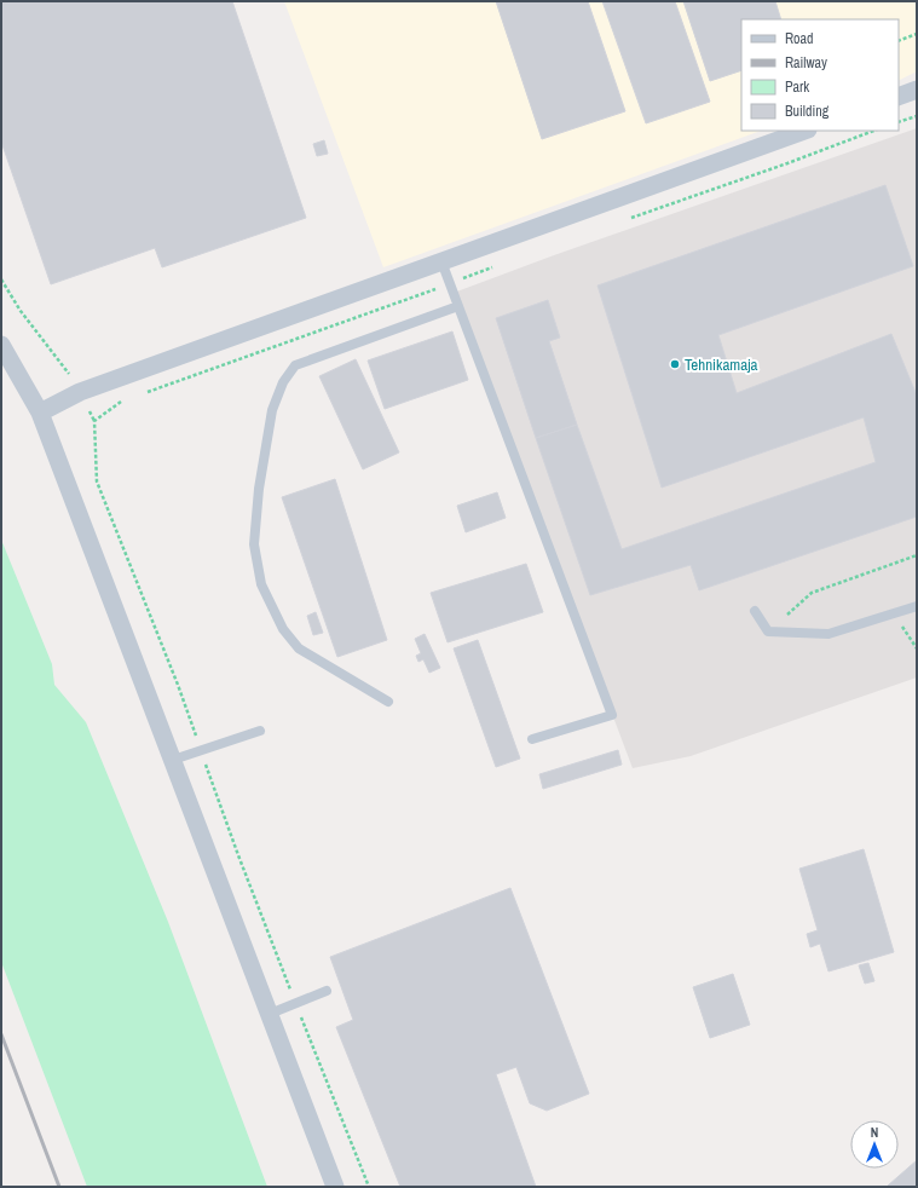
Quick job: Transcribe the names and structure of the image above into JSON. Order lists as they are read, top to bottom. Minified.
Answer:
{"places":["Tehnikamaja"],"legend":["Road","Railway","Park","Building"],"north":"top"}
